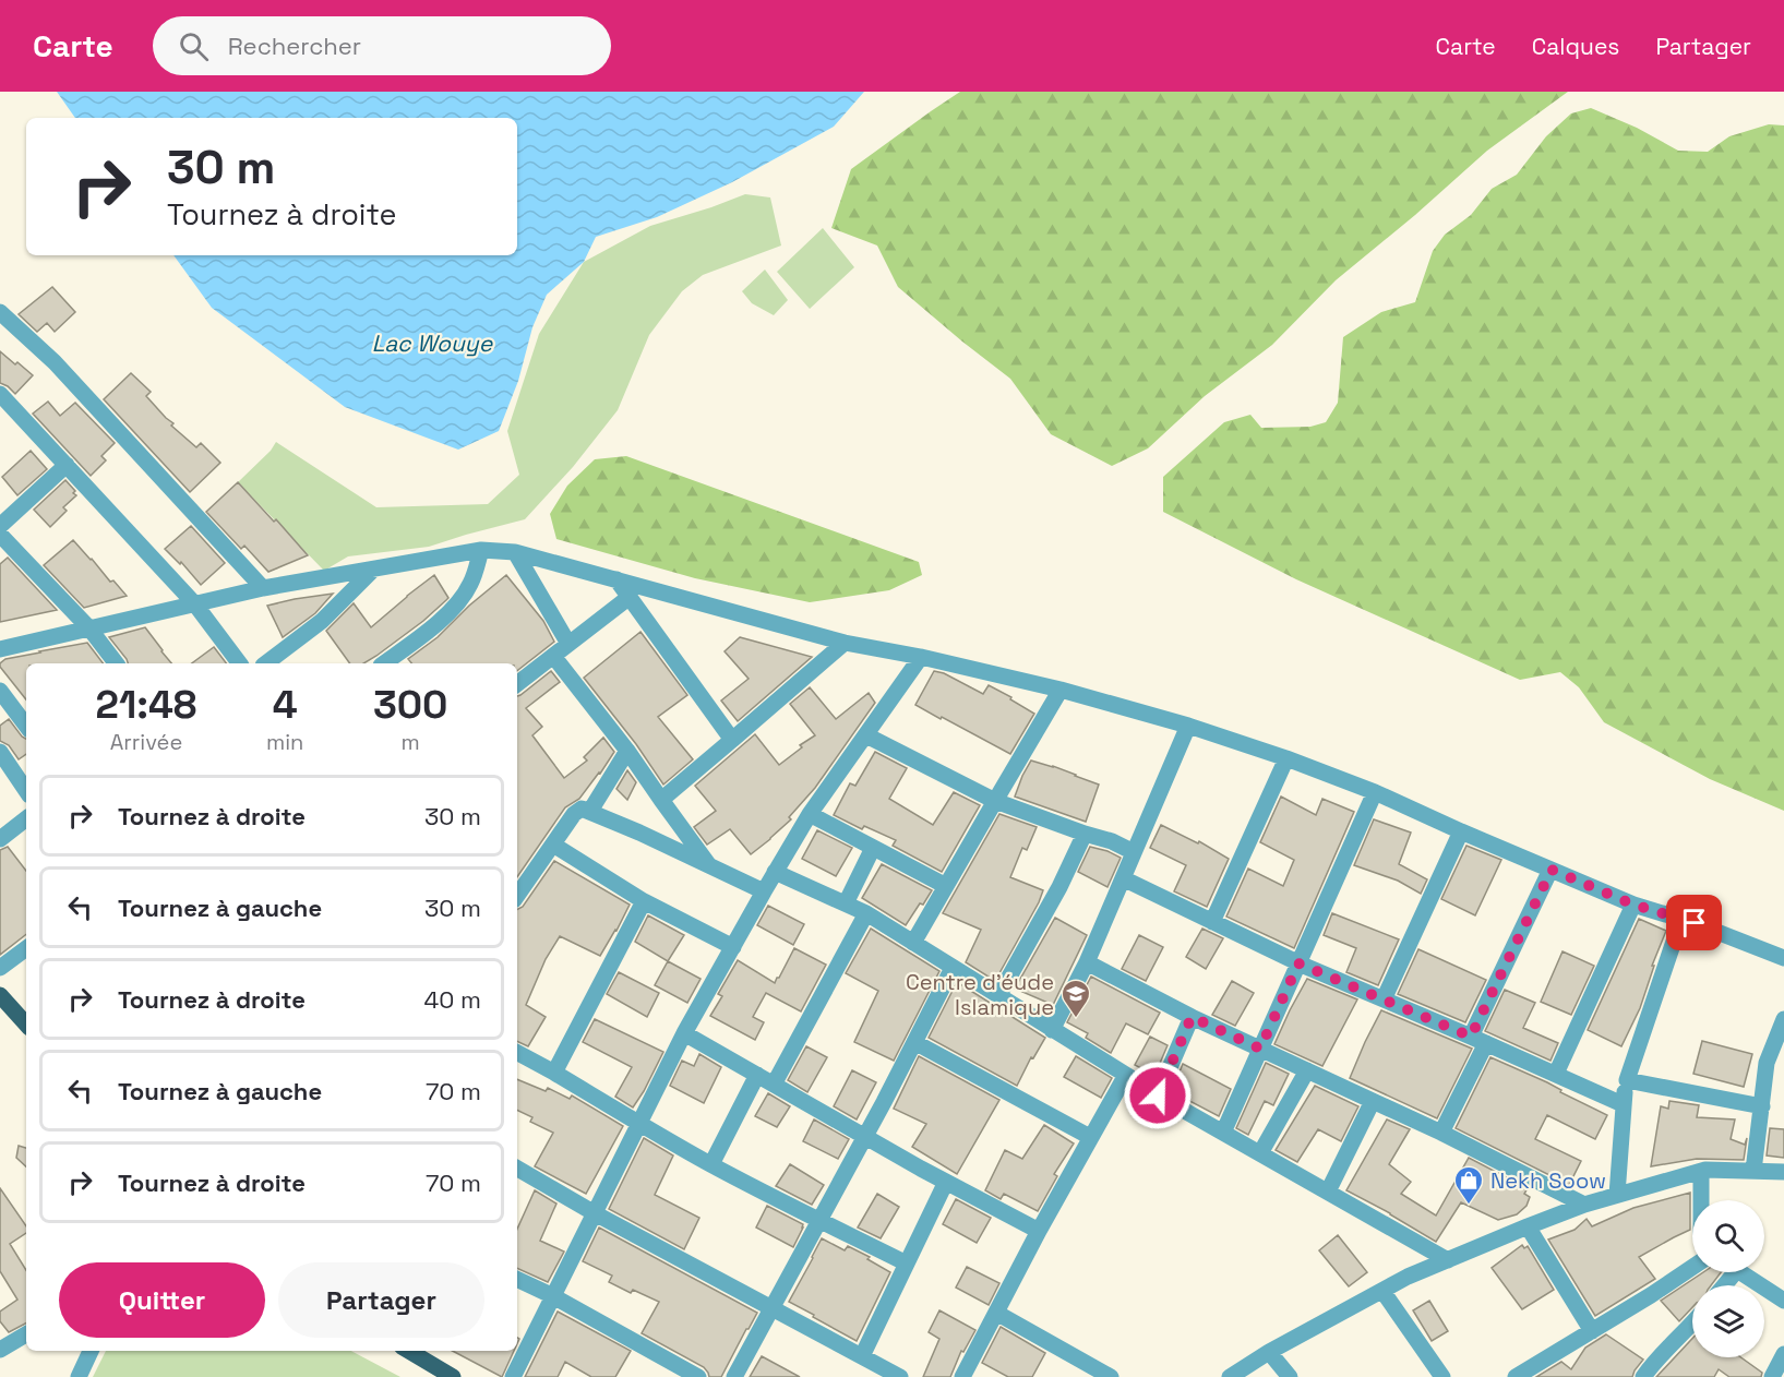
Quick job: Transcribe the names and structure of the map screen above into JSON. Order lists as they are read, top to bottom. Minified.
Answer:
{"water":["Lac Wouye"],"places":{"school or university":["Centre d'éude Islamique"],"shop":["Nekh Soow"]},"page":{"header":"Carte","search":"Rechercher","nav":["Carte","Calques","Partager"],"turn":["30 m","Tournez à droite"],"eta":["21:48","Arrivée","4","min","300","m"],"list":[{"name":"Tournez à droite","value":"30 m"},{"name":"Tournez à gauche","value":"30 m"},{"name":"Tournez à droite","value":"40 m"},{"name":"Tournez à gauche","value":"70 m"},{"name":"Tournez à droite","value":"70 m"}],"buttons":["Quitter","Partager"]}}
